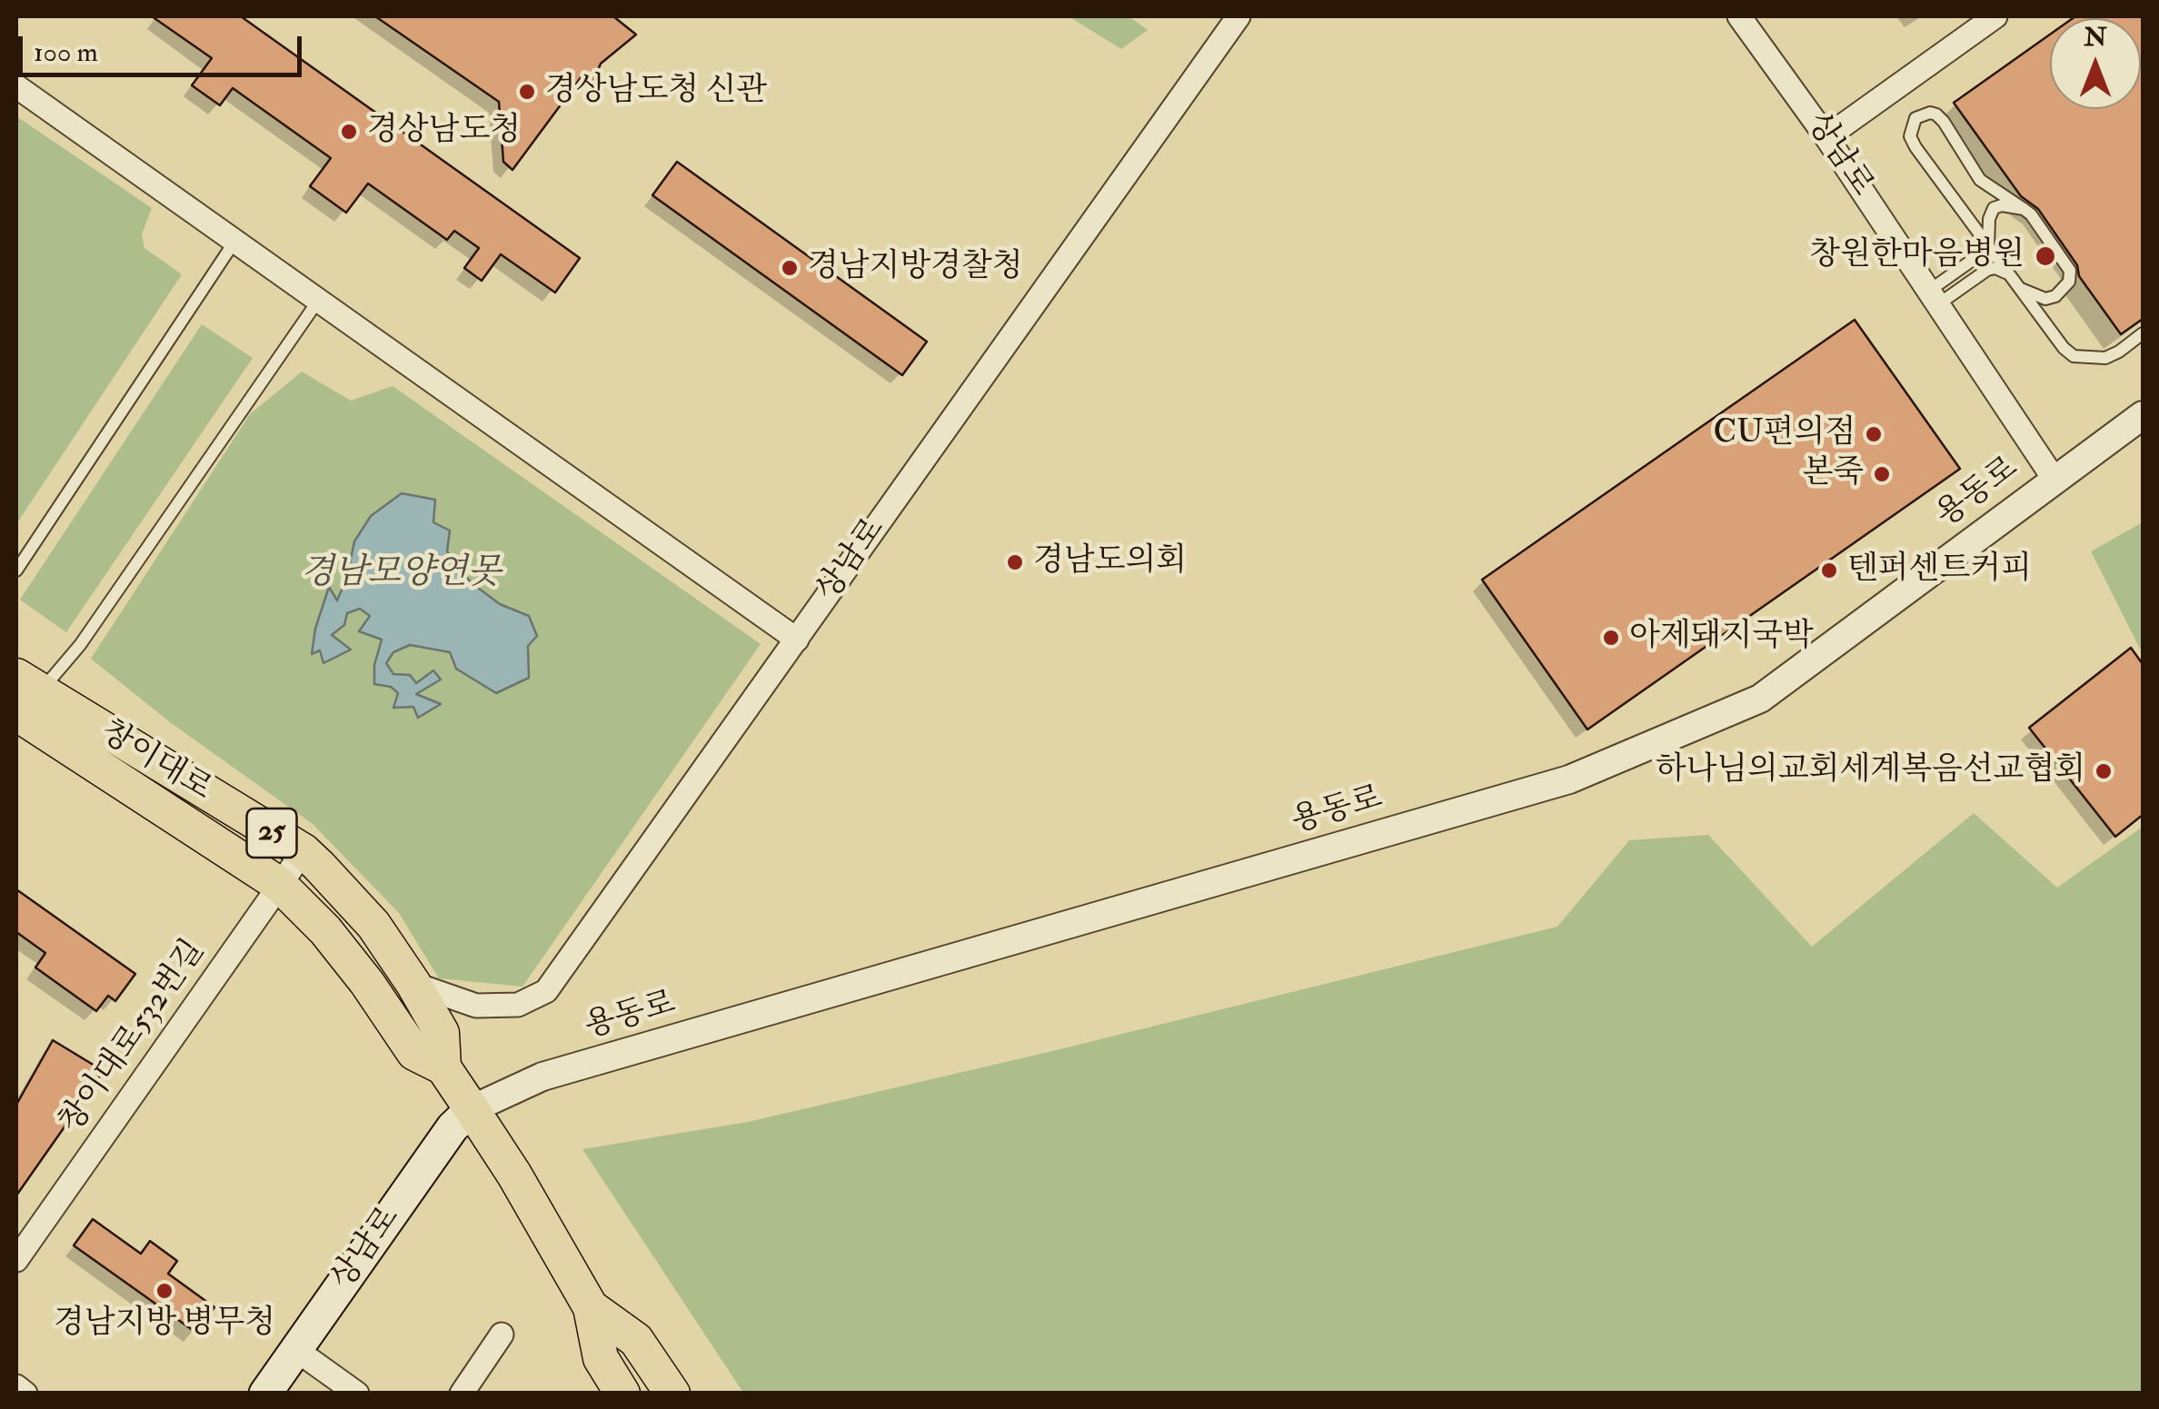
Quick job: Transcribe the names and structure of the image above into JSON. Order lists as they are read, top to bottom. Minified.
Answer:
{"streets":{"main road":["상남로","창이대로","25"],"street":["용동로","창이대로532번길"]},"crossings":[["상남로","용동로"],["상남로","창이대로"],["용동로","창이대로"],["창이대로","창이대로532번길"]],"water":["경남모양연못"],"places":["경상남도청 신관","경상남도청","창원한마음병원","경남지방경찰청","CU편의점","본죽","경남도의회","텐퍼센트커피","아제돼지국박","하나님의교회세계복음선교협회","경남지방 병무청"],"scale_bar":"100 m","north":"top"}
